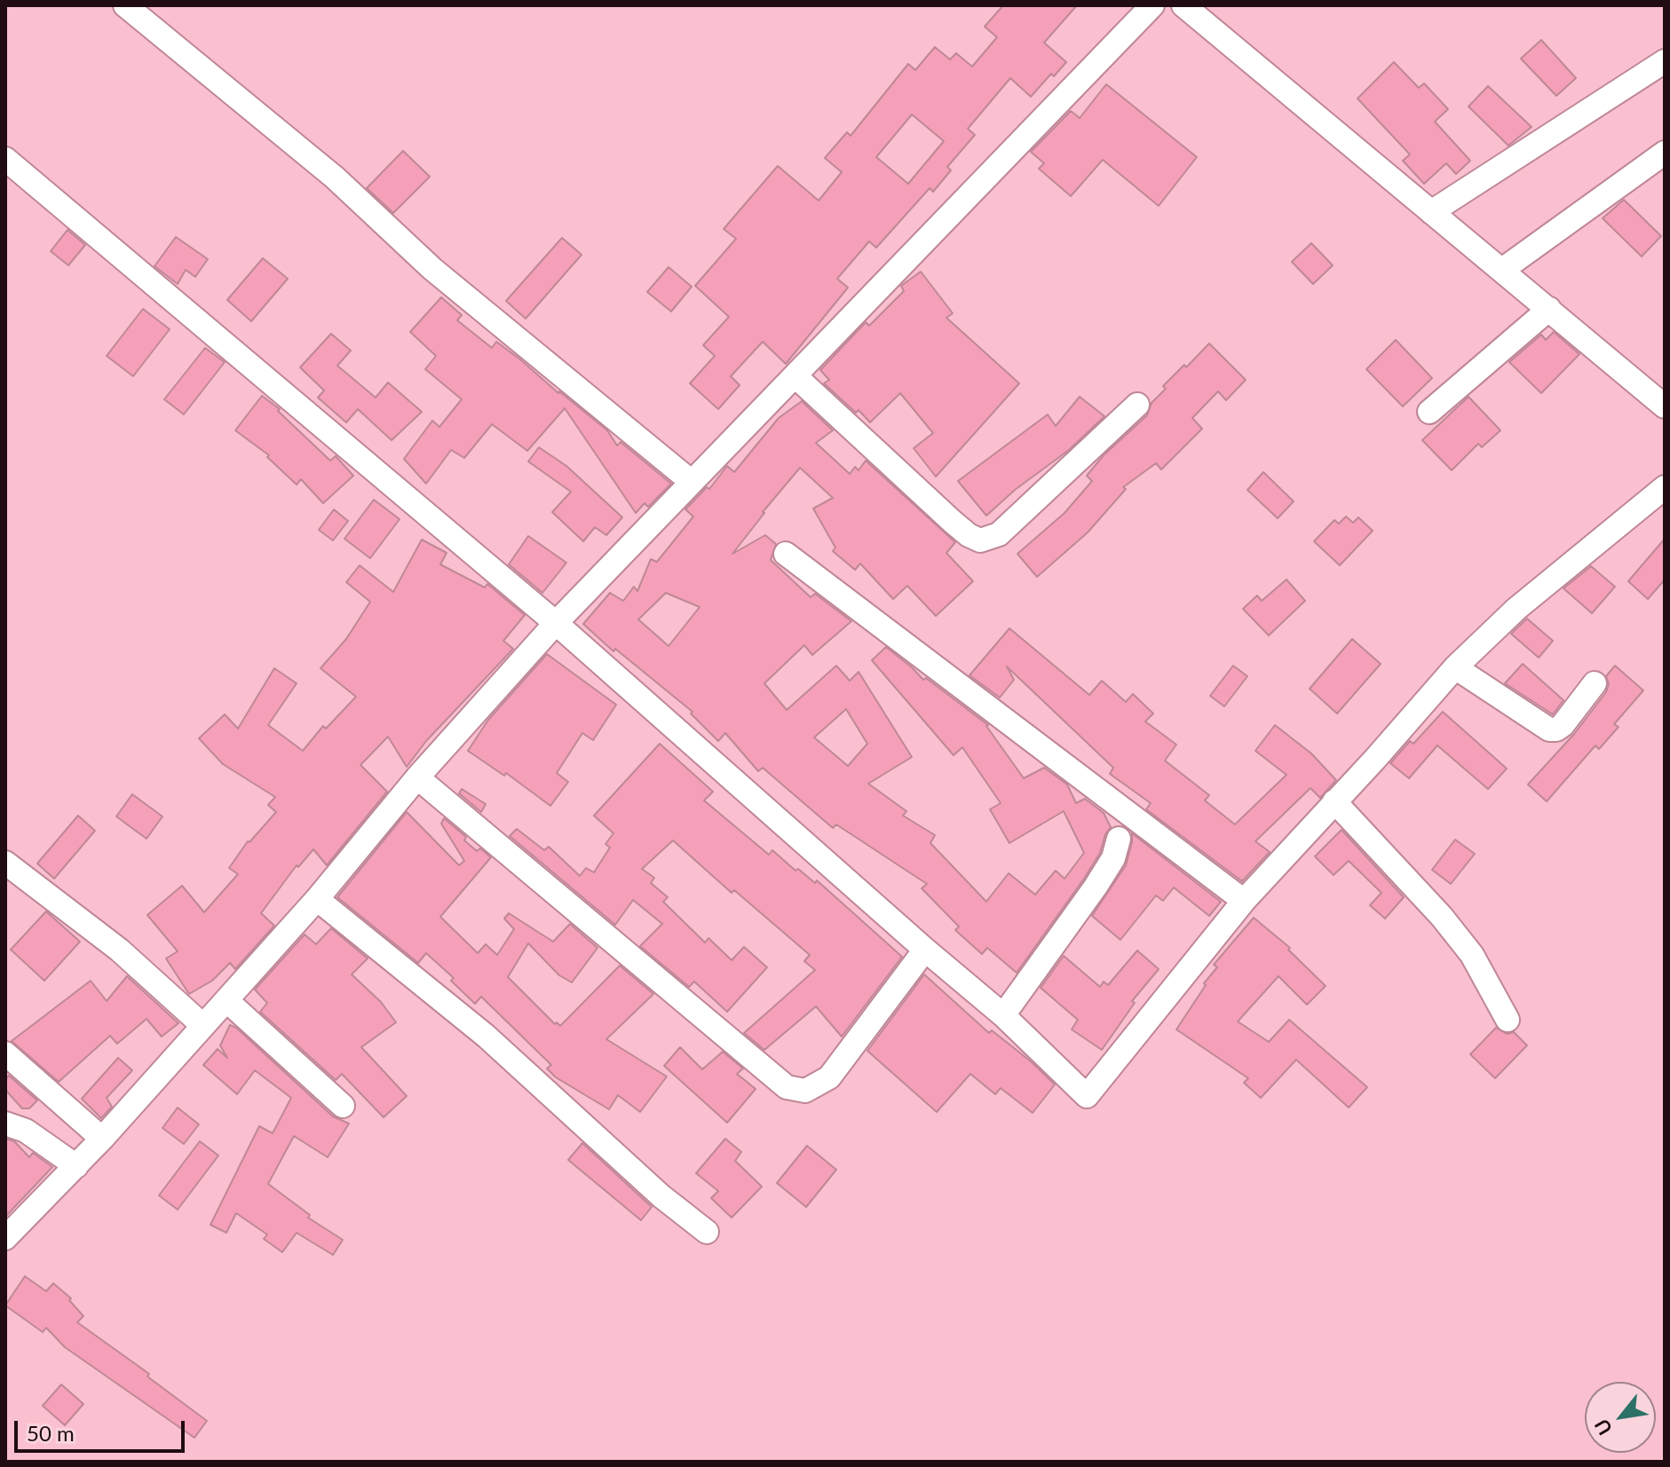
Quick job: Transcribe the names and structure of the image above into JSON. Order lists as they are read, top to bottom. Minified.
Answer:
{"scale_bar":"50 m","north":"bottom left"}
